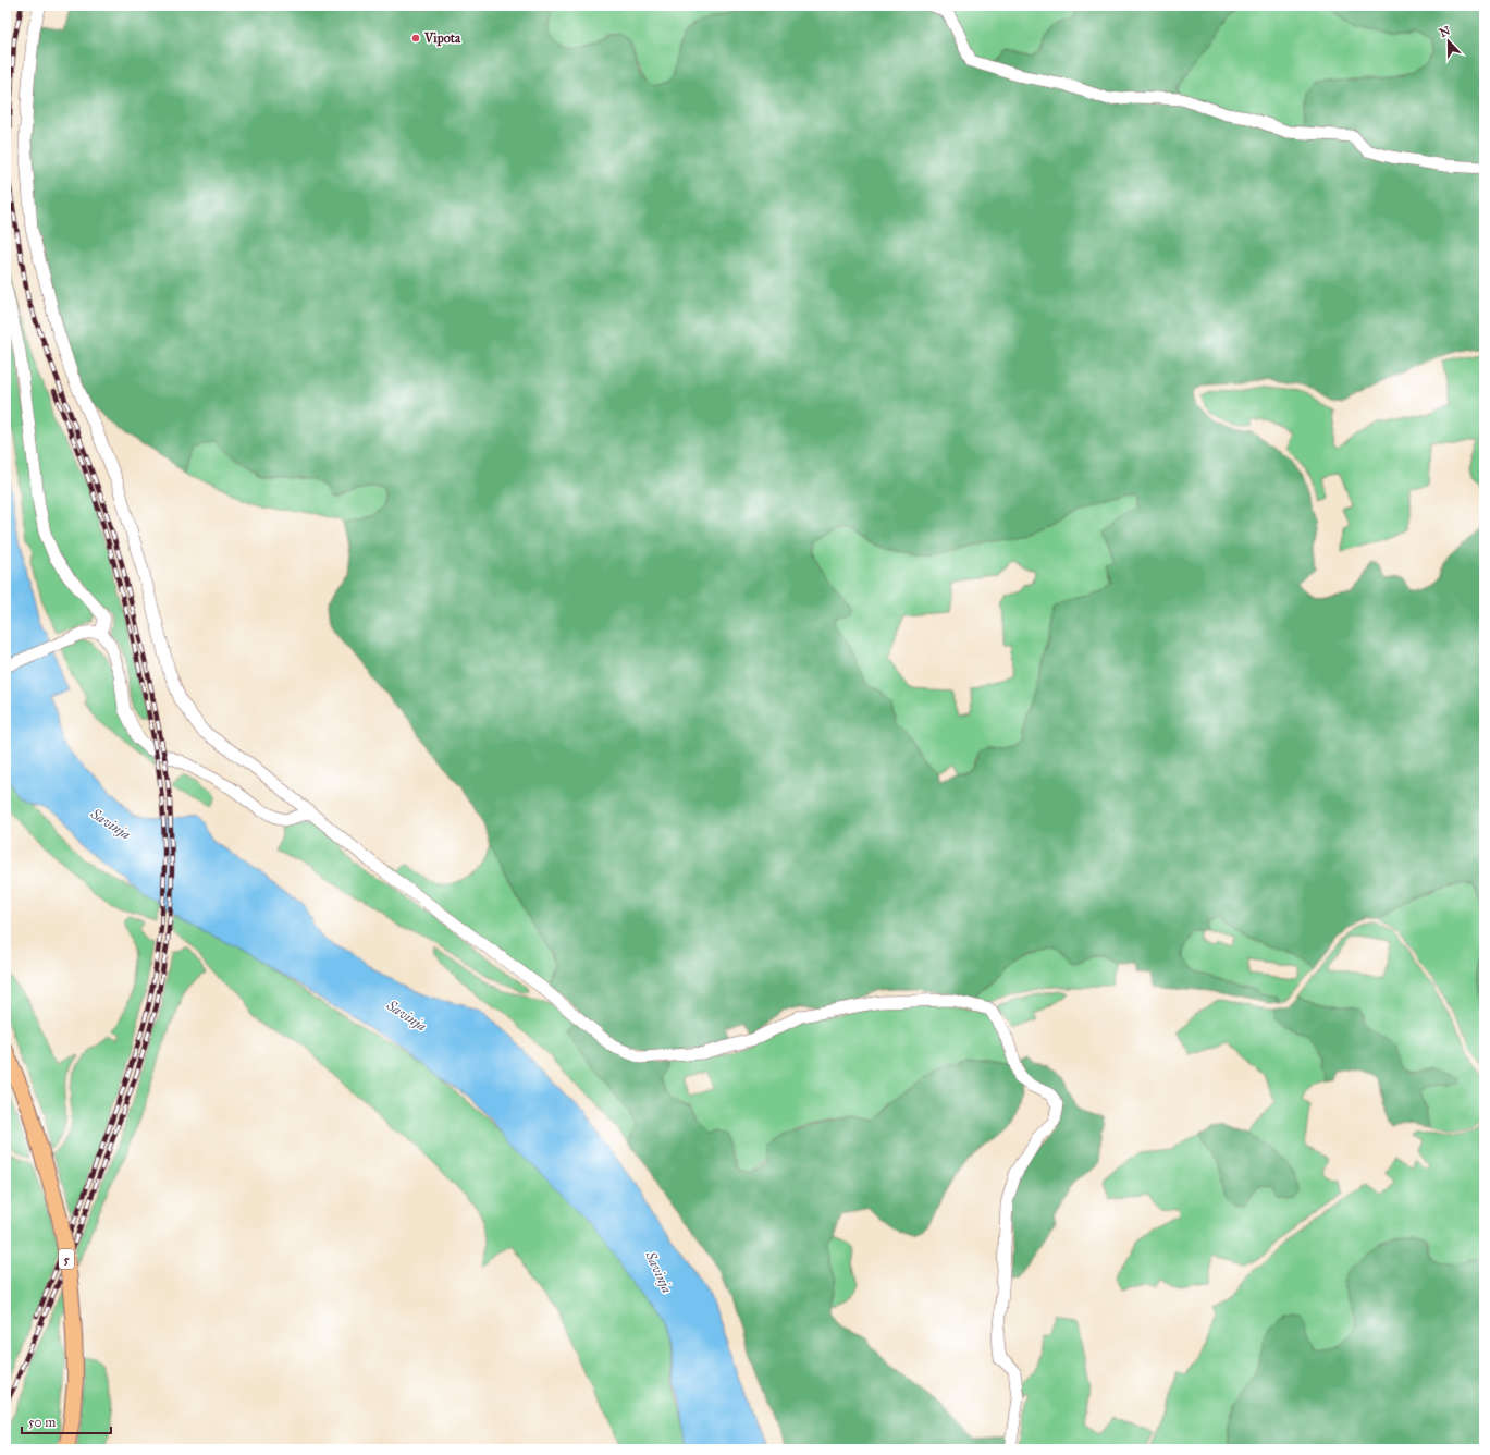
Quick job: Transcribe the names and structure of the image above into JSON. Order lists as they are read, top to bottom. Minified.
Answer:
{"streets":{"main road":["5"]},"water":["Savinja"],"places":["Vipota"],"scale_bar":"50 m","north":"top"}
